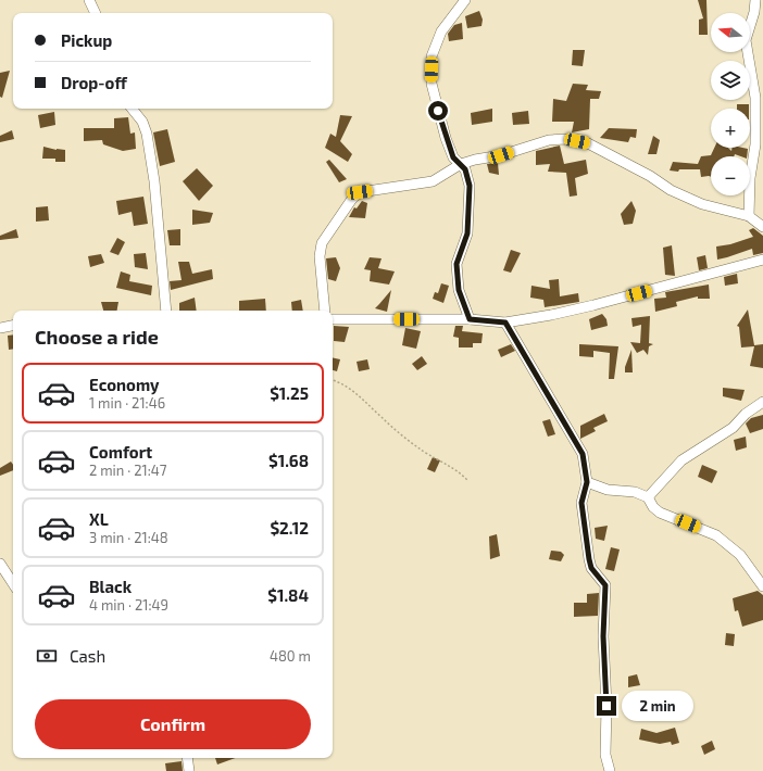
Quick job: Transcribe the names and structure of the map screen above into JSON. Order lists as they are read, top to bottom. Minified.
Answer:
{"north":"left","page":{"map_buttons":["+","−"],"banner":["Pickup","Drop-off"],"heading":"Choose a ride","list":[{"name":"Economy","note":"1 min · 21:46","value":"$1.25"},{"name":"Comfort","note":"2 min · 21:47","value":"$1.68"},{"name":"XL","note":"3 min · 21:48","value":"$2.12"},{"name":"Black","note":"4 min · 21:49","value":"$1.84"}],"pay":["Cash","480 m"],"bubble":"2 min","buttons":"Confirm"}}
